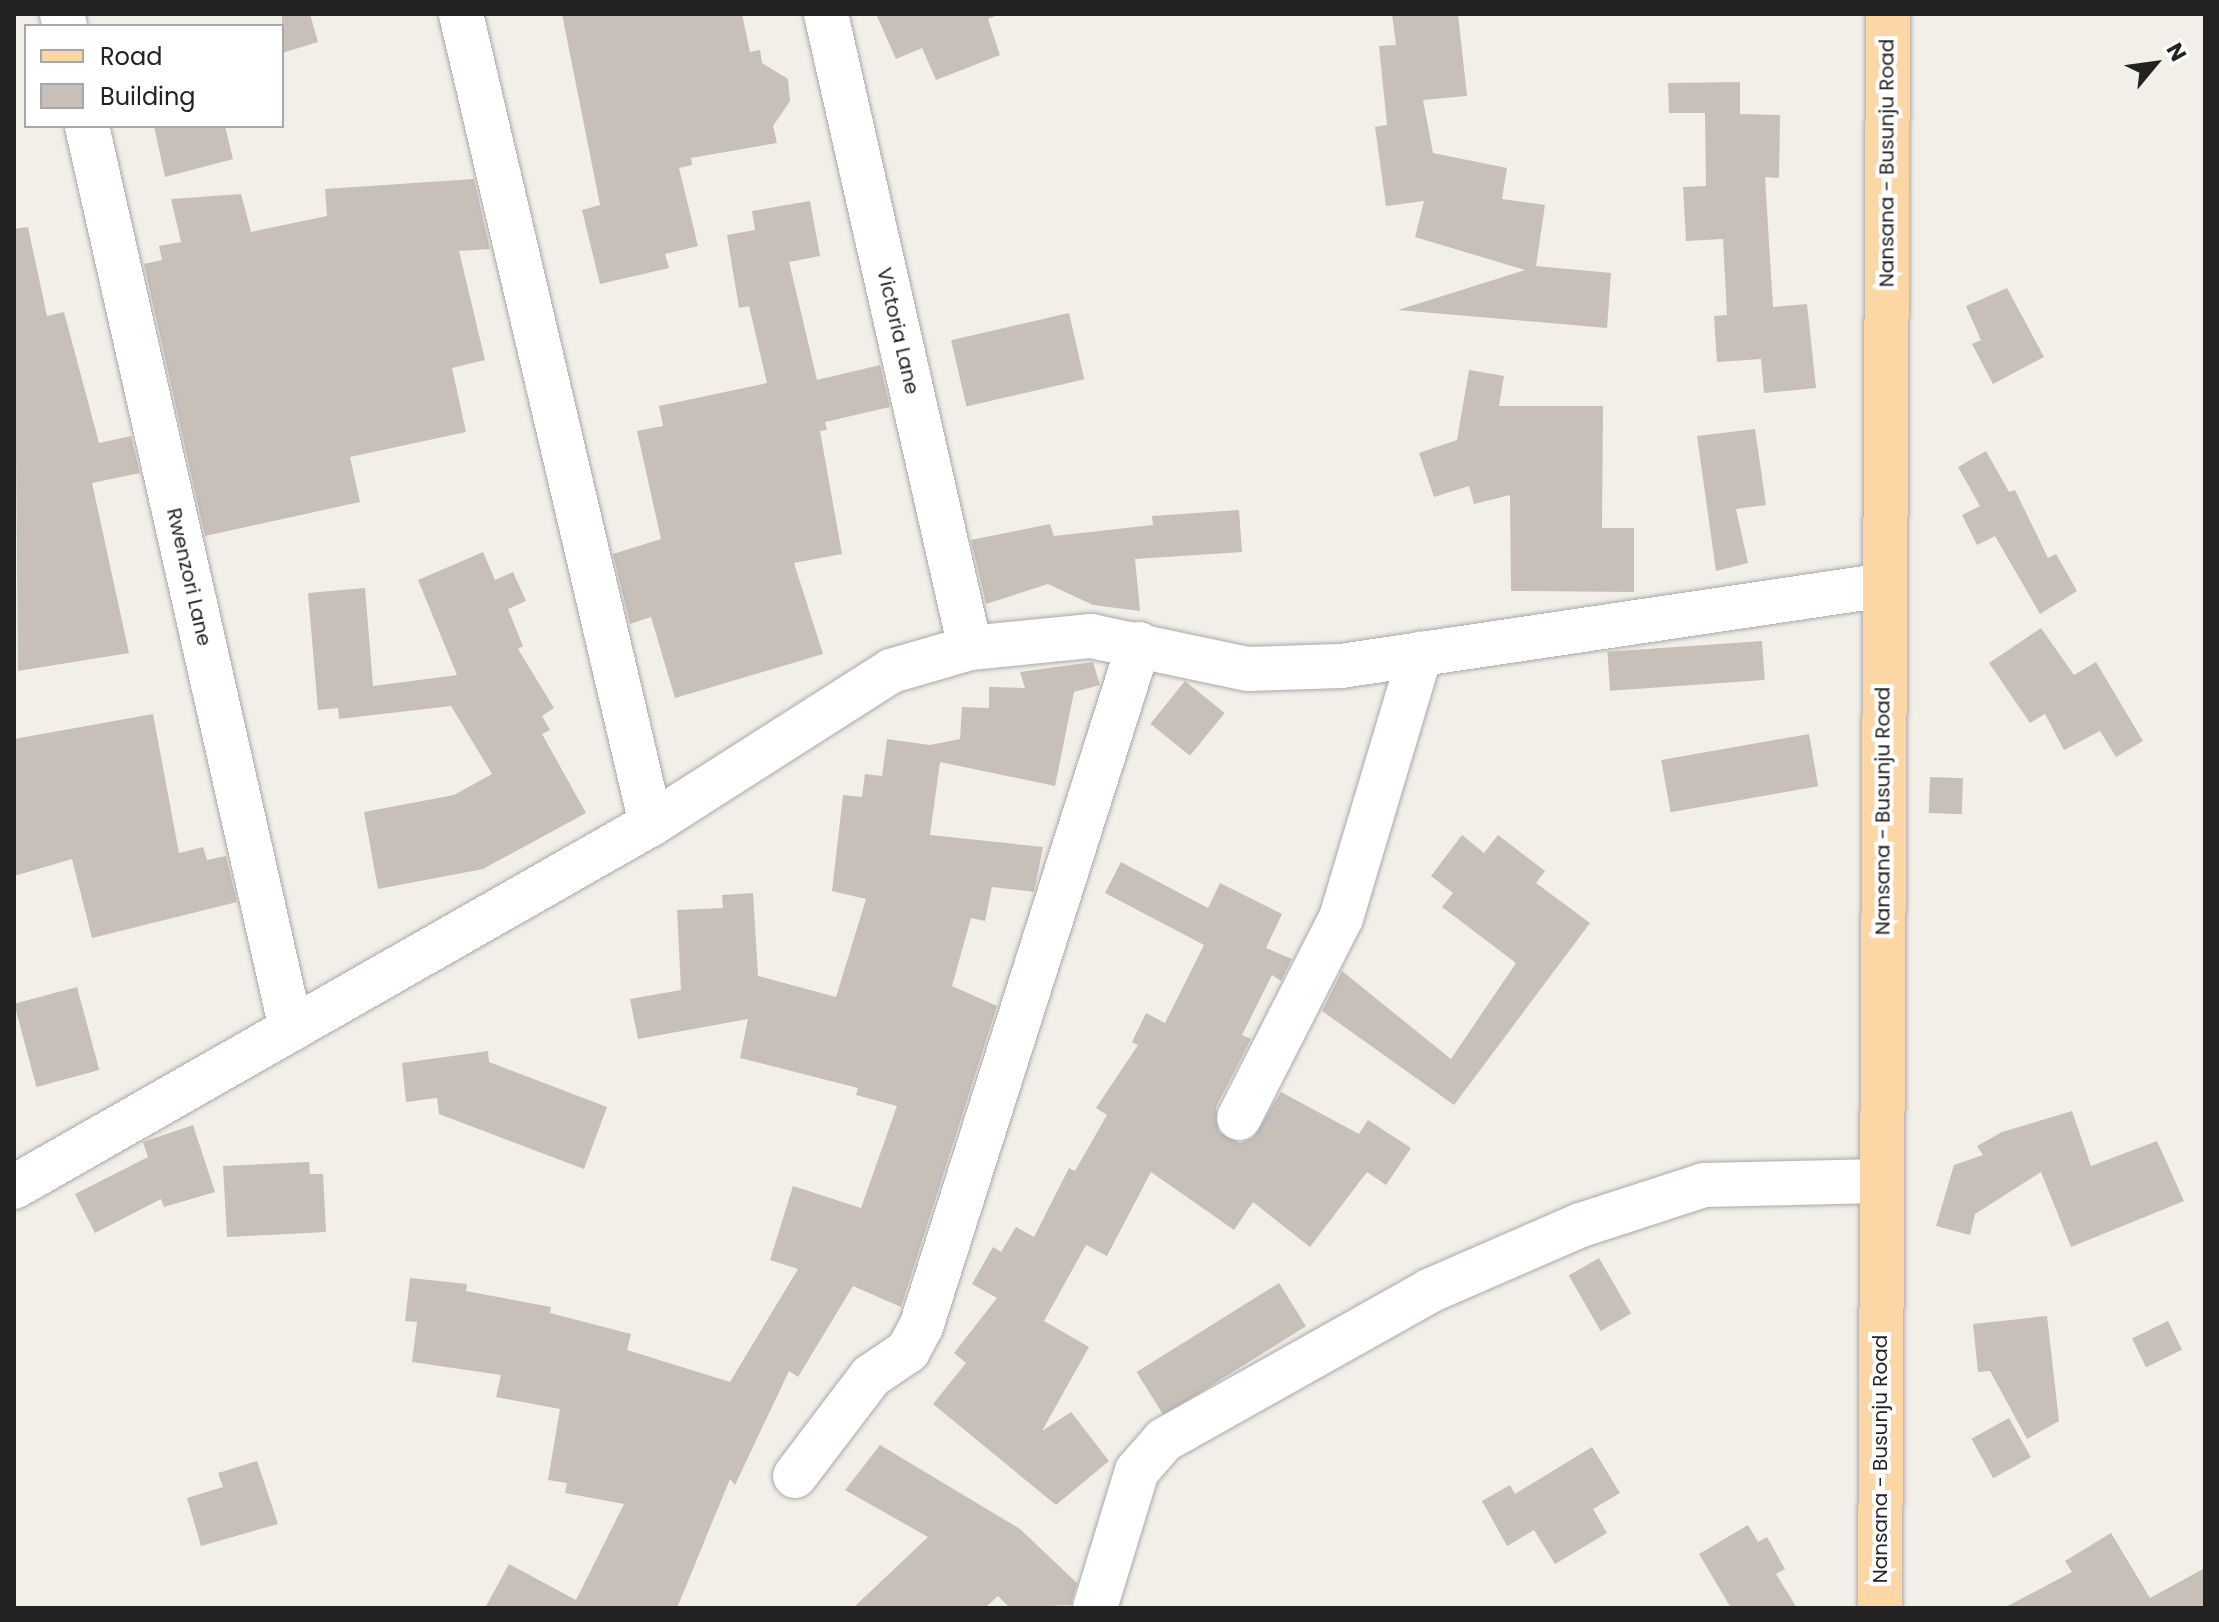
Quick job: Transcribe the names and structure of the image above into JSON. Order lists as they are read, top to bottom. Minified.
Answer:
{"streets":{"main road":["Nansana - Busunju Road"],"street":["Victoria Lane","Rwenzori Lane"]},"legend":["Road","Building"],"north":"top right"}
